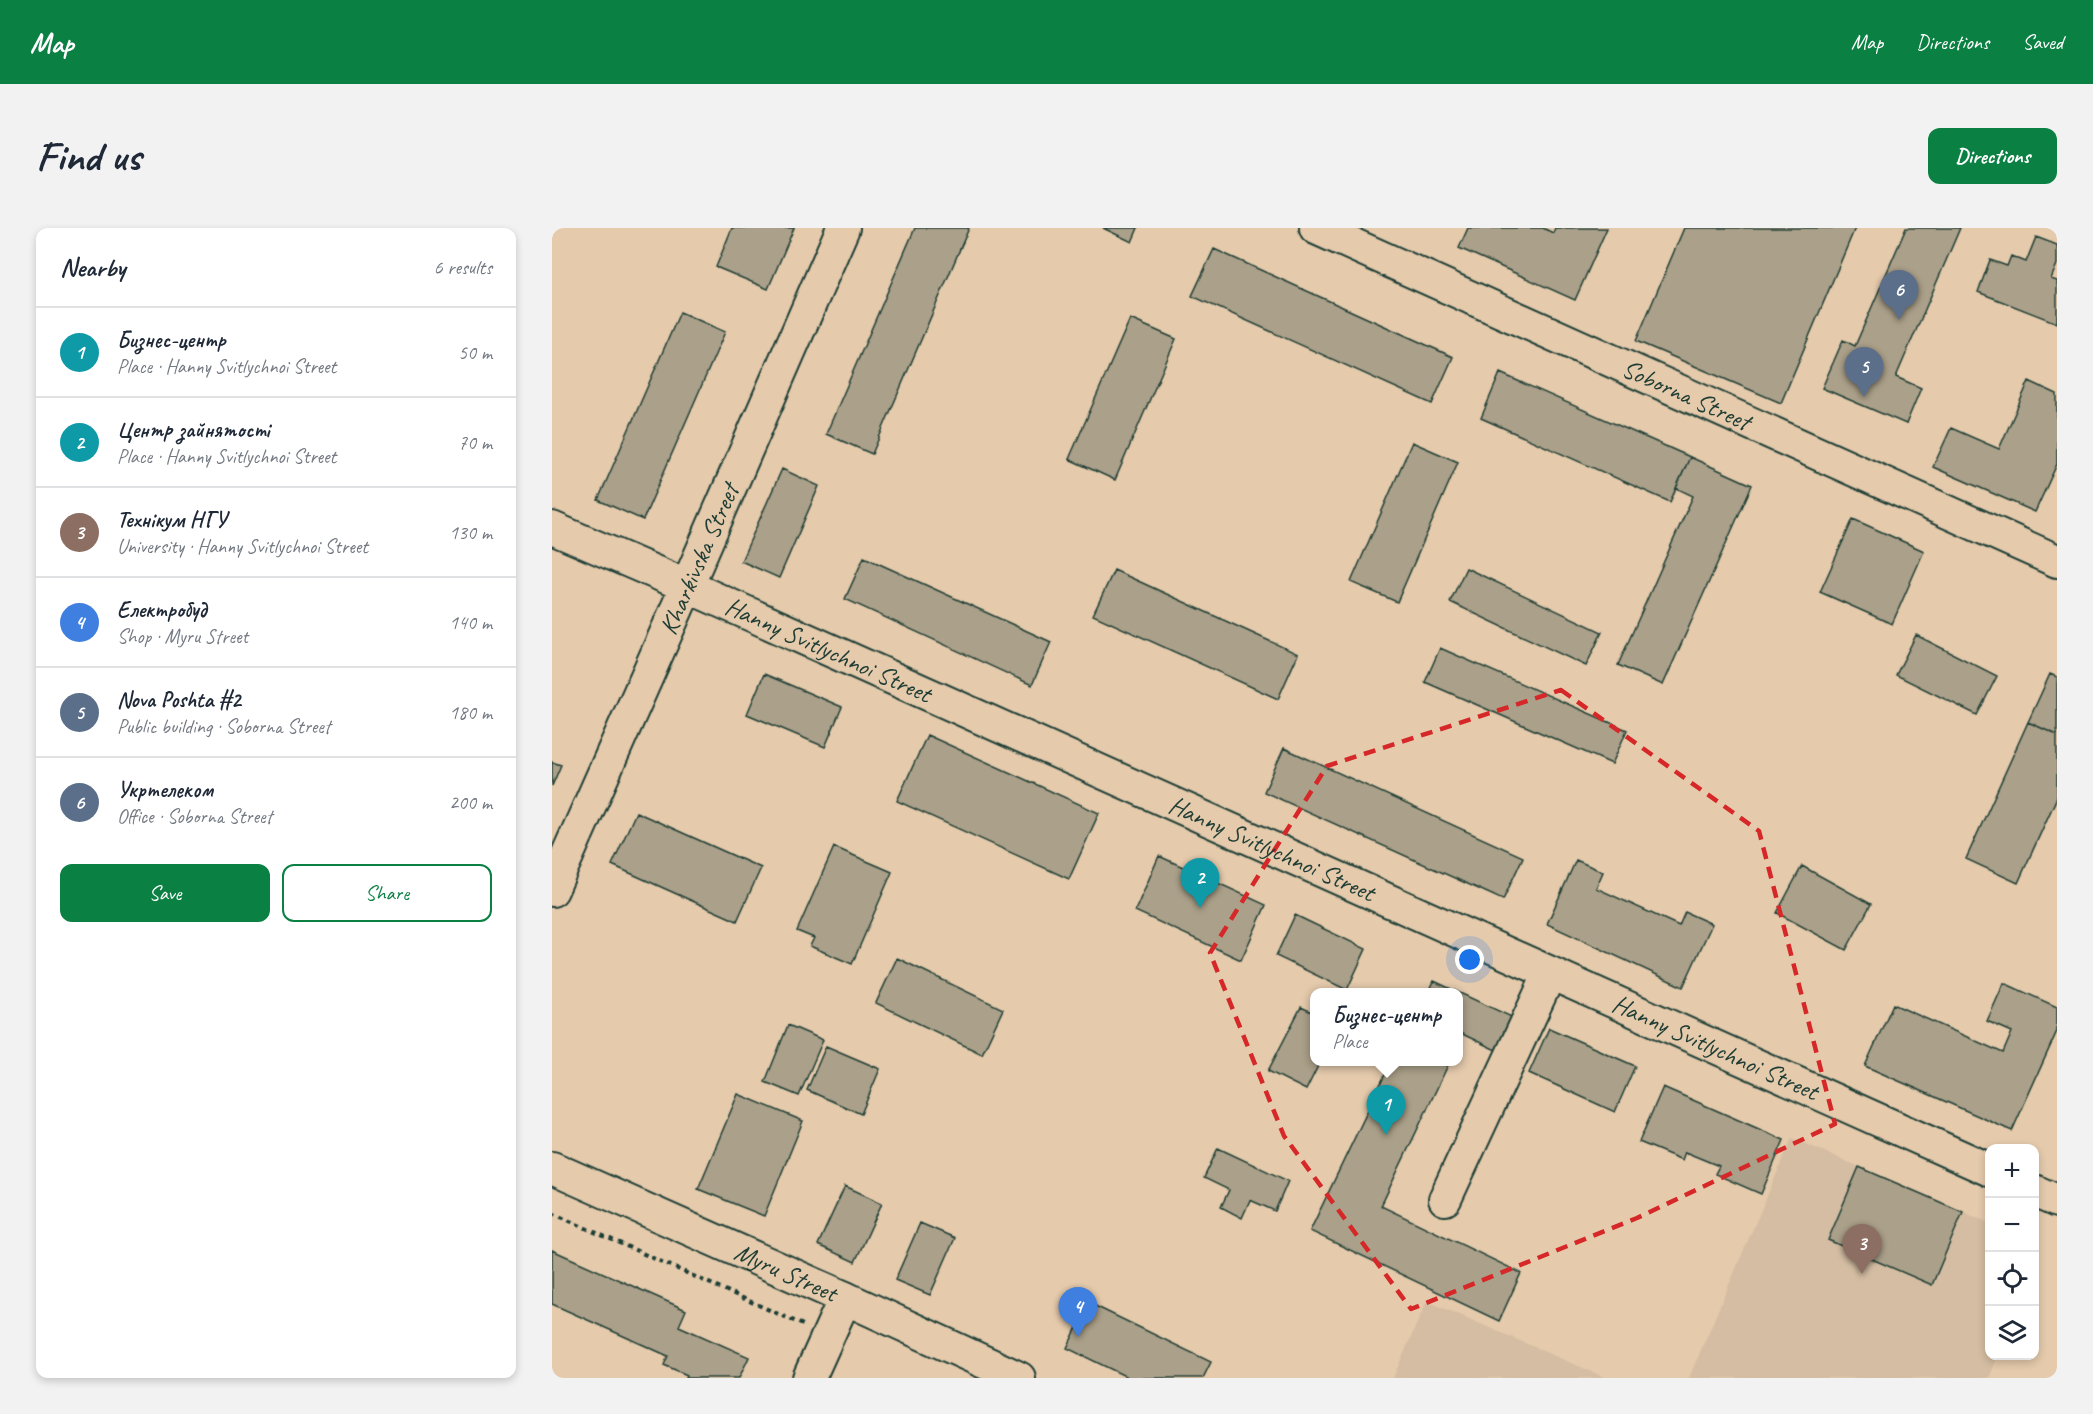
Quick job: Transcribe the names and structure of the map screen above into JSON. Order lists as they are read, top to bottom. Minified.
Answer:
{"streets":{"street":["Soborna Street","Kharkivska Street","Hanny Svitlychnoi Street","Myru Street"]},"crossings":[["Kharkivska Street","Hanny Svitlychnoi Street"]],"page":{"header":"Map","nav":["Map","Directions","Saved"],"buttons":["Directions",["Save","Share"]],"title":"Find us","heading":["Nearby","6 results"],"pins":["6","5","2","1","3","4"],"list":[{"mark":"1","name":"Бизнес-центр","note":"Place · Hanny Svitlychnoi Street","value":"50 m"},{"mark":"2","name":"Центр зайнятості","note":"Place · Hanny Svitlychnoi Street","value":"70 m"},{"mark":"3","name":"Технікум НГУ","note":"University · Hanny Svitlychnoi Street","value":"130 m"},{"mark":"4","name":"Електробуд","note":"Shop · Myru Street","value":"140 m"},{"mark":"5","name":"Nova Poshta #2","note":"Public building · Soborna Street","value":"180 m"},{"mark":"6","name":"Укртелеком","note":"Office · Soborna Street","value":"200 m"}],"popup":["Бизнес-центр","Place"],"map_buttons":["+","−"]}}
